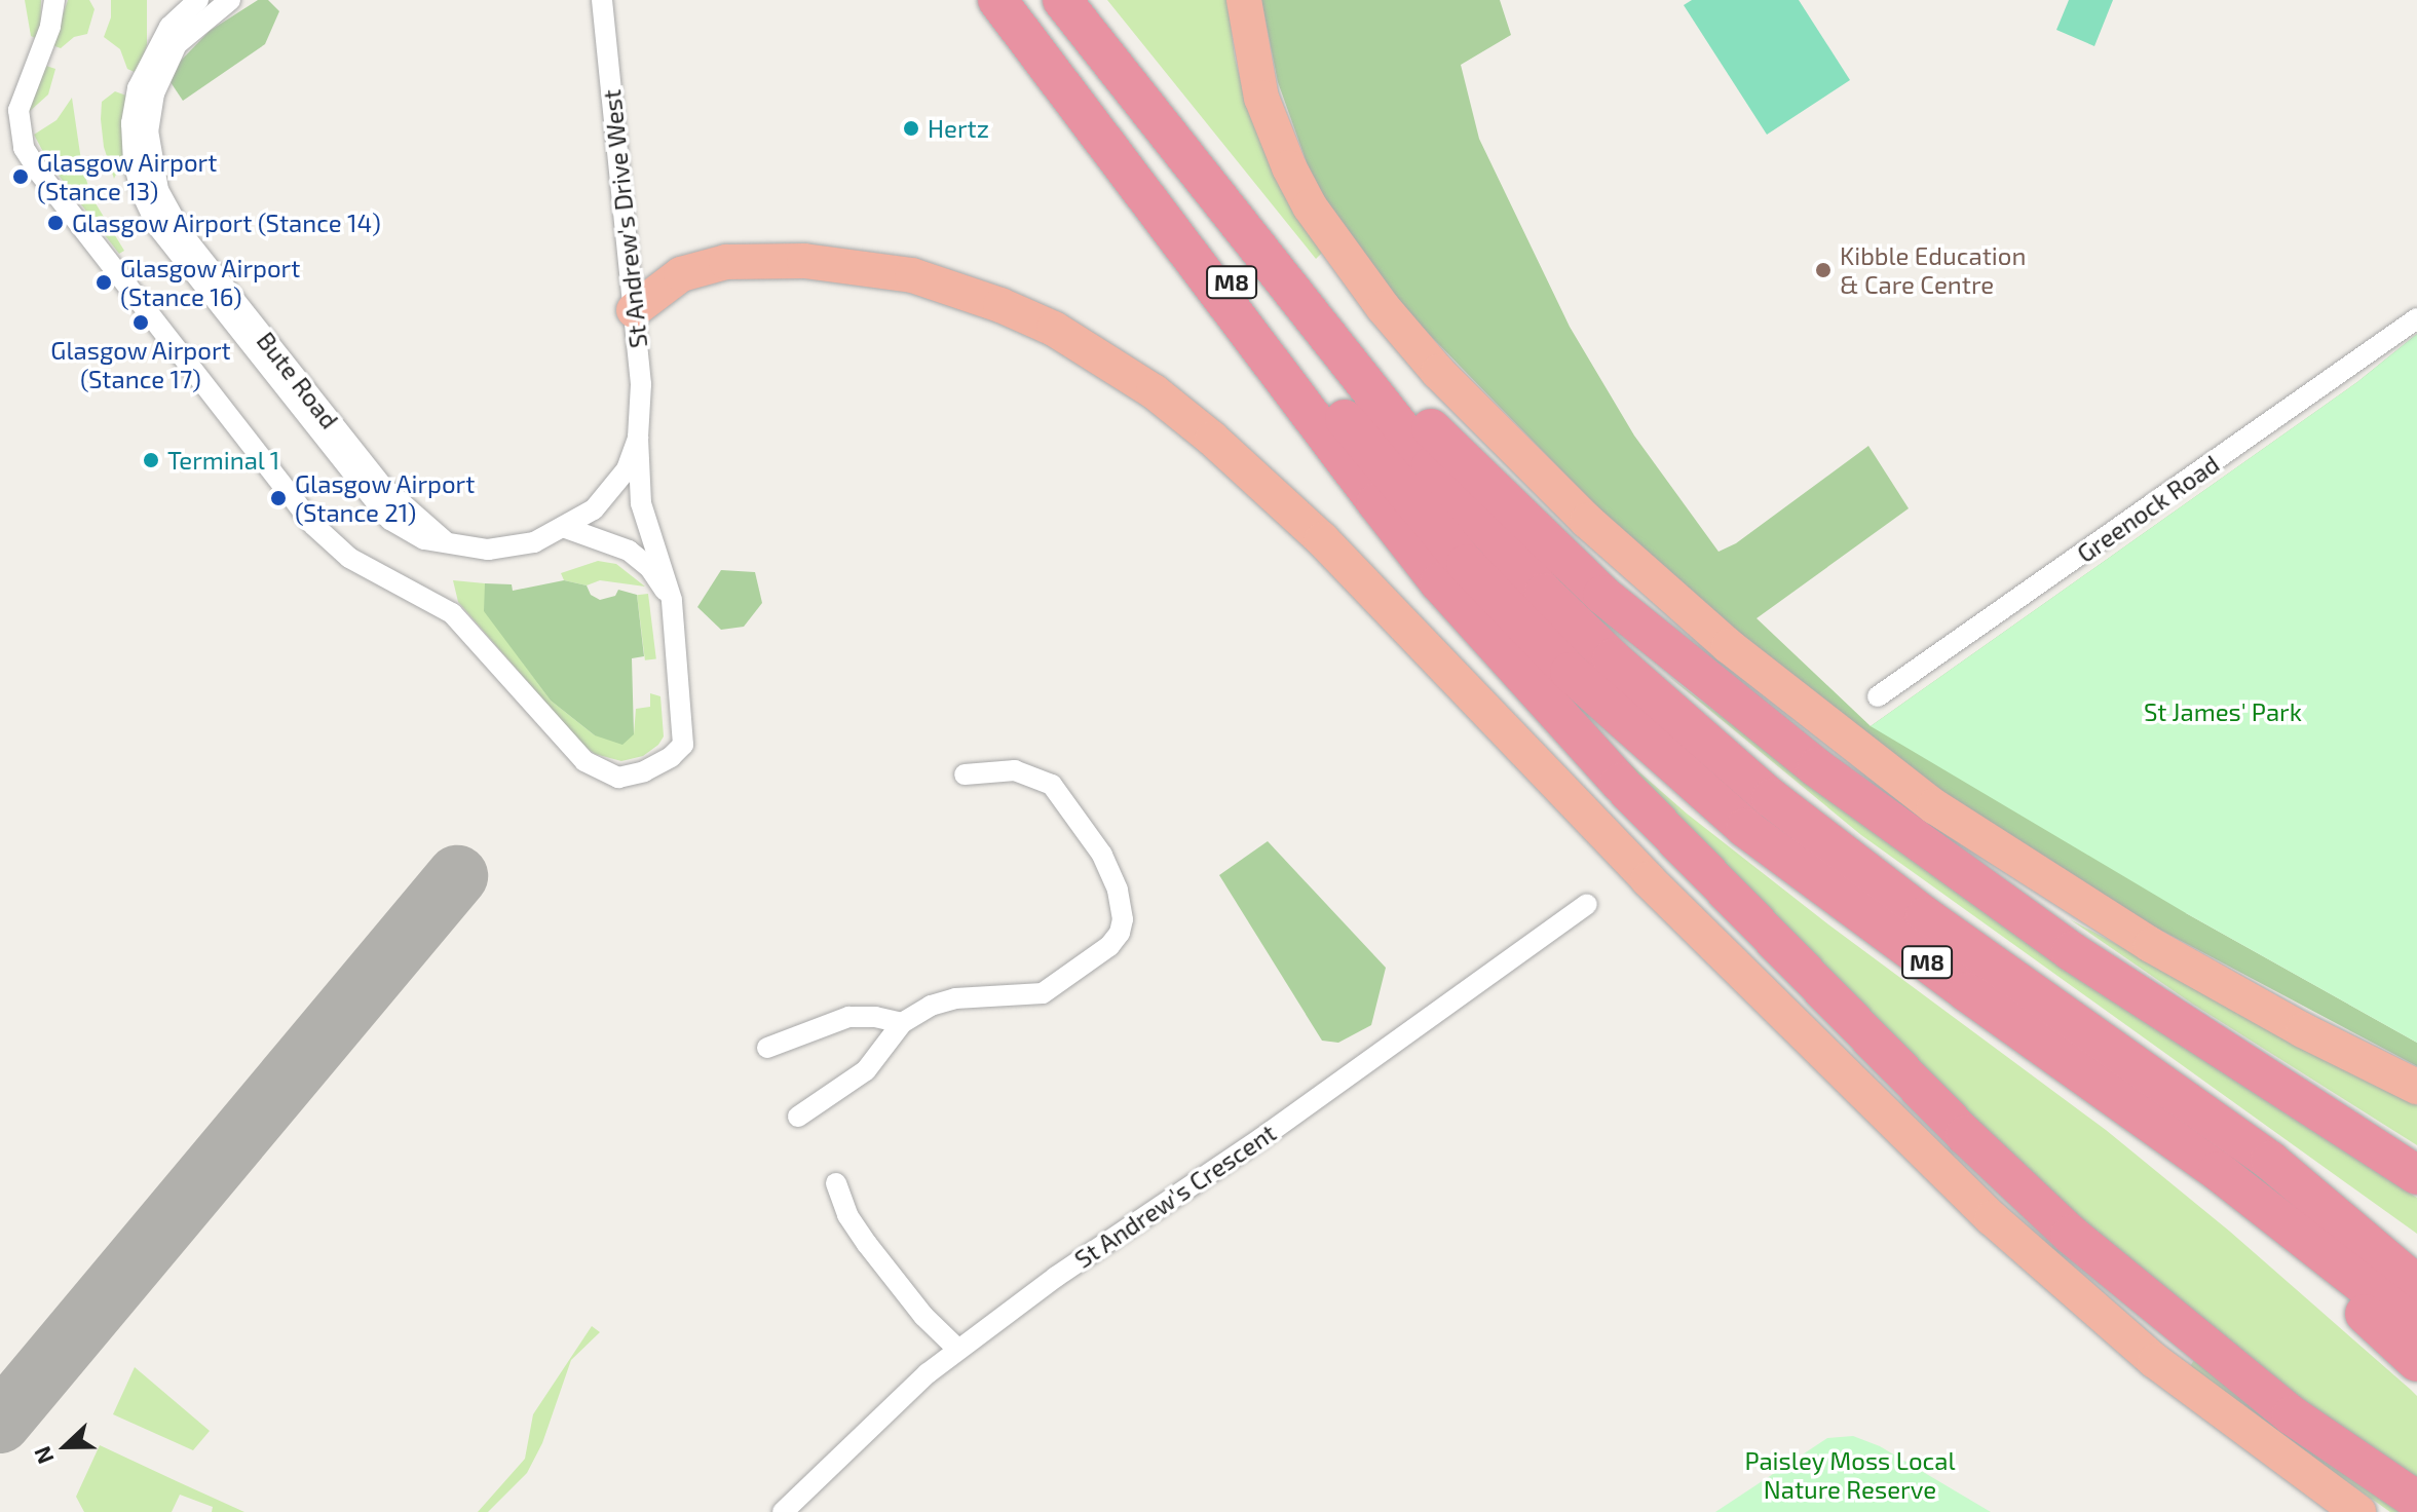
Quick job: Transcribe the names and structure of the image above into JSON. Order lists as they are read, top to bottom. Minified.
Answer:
{"streets":{"highway":["M8"],"street":["St Andrew's Drive West","Bute Road","Greenock Road","St Andrew's Crescent"]},"crossings":[["St Andrew's Drive West","Bute Road"]],"parks":["St James' Park","Paisley Moss Local Nature Reserve"],"places":["Hertz","Glasgow Airport (Stance 13)","Glasgow Airport (Stance 14)","Kibble Education & Care Centre","Glasgow Airport (Stance 16)","Glasgow Airport (Stance 17)","Terminal 1","Glasgow Airport (Stance 21)"],"north":"left"}
